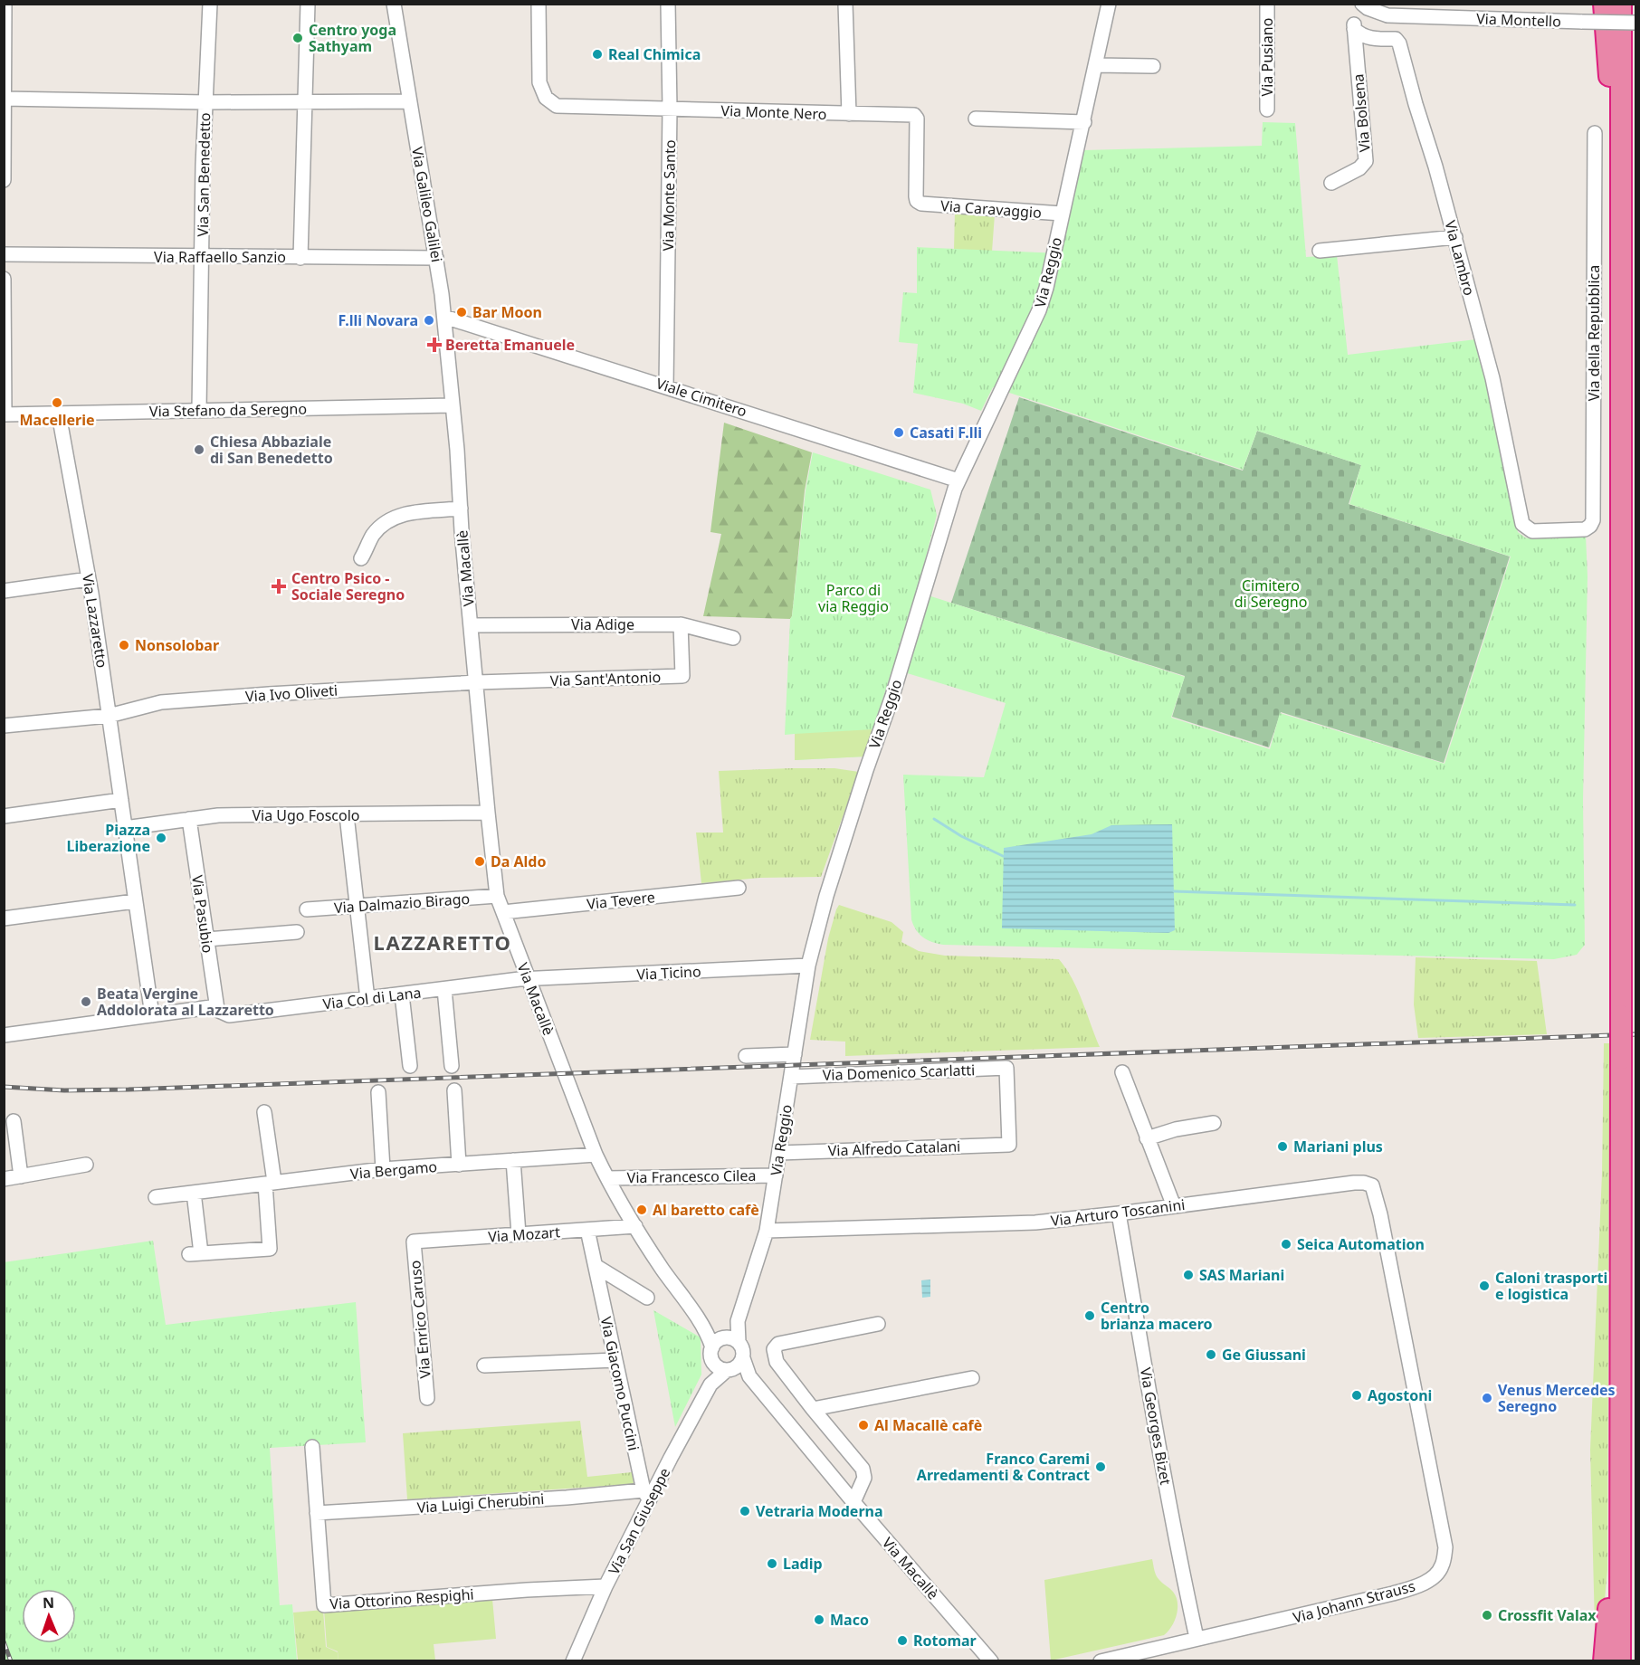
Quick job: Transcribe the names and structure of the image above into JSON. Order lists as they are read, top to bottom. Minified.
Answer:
{"streets":{"street":["Via Montello","Via Pusiano","Via Monte Nero","Via Bolsena","Via San Benedetto","Via Monte Santo","Via Galileo Galilei","Via Caravaggio","Via Raffaello Sanzio","Via Lambro","Via Reggio","Via della Repubblica","Viale Cimitero","Via Stefano da Seregno","Via Macallè","Via Lazzaretto","Via Adige","Via Sant'Antonio","Via Ivo Oliveti","Via Ugo Foscolo","Via Tevere","Via Dalmazio Birago","Via Pasubio","Via Ticino","Via Col di Lana","Via Domenico Scarlatti","Via Alfredo Catalani","Via Bergamo","Via Francesco Cilea","Via Arturo Toscanini","Via Mozart","Via Enrico Caruso","Via Giacomo Puccini","Via Georges Bizet","Via Luigi Cherubini","Via San Giuseppe","Via Ottorino Respighi","Via Johann Strauss"]},"crossings":[["Via Monte Nero","Via Monte Santo"],["Via Monte Nero","Via Caravaggio"],["Via Bolsena","Via Lambro"],["Via San Benedetto","Via Raffaello Sanzio"],["Via San Benedetto","Via Stefano da Seregno"],["Via Monte Santo","Viale Cimitero"],["Via Galileo Galilei","Via Raffaello Sanzio"],["Via Galileo Galilei","Viale Cimitero"],["Via Galileo Galilei","Via Stefano da Seregno"],["Via Galileo Galilei","Via Macallè"],["Via Caravaggio","Via Reggio"],["Via Lambro","Via della Repubblica"],["Via Reggio","Viale Cimitero"],["Via Reggio","Via Macallè"],["Via Reggio","Via Ticino"],["Via Reggio","Via Domenico Scarlatti"],["Via Reggio","Via Alfredo Catalani"],["Via Reggio","Via Francesco Cilea"],["Via Reggio","Via Arturo Toscanini"],["Via Reggio","Via San Giuseppe"],["Via Stefano da Seregno","Via Macallè"],["Via Stefano da Seregno","Via Lazzaretto"],["Via Macallè","Via Adige"],["Via Macallè","Via Sant'Antonio"],["Via Macallè","Via Ivo Oliveti"],["Via Macallè","Via Ugo Foscolo"],["Via Macallè","Via Tevere"],["Via Macallè","Via Dalmazio Birago"],["Via Macallè","Via Ticino"],["Via Macallè","Via Col di Lana"],["Via Macallè","Via Bergamo"],["Via Macallè","Via Francesco Cilea"],["Via Macallè","Via Mozart"],["Via Macallè","Via San Giuseppe"],["Via Lazzaretto","Via Ivo Oliveti"],["Via Lazzaretto","Via Ugo Foscolo"],["Via Adige","Via Sant'Antonio"],["Via Sant'Antonio","Via Ivo Oliveti"],["Via Ugo Foscolo","Via Pasubio"],["Via Pasubio","Via Col di Lana"],["Via Ticino","Via Col di Lana"],["Via Domenico Scarlatti","Via Alfredo Catalani"],["Via Arturo Toscanini","Via Georges Bizet"],["Via Arturo Toscanini","Via Johann Strauss"],["Via Mozart","Via Enrico Caruso"],["Via Mozart","Via Giacomo Puccini"],["Via Giacomo Puccini","Via Luigi Cherubini"],["Via Giacomo Puccini","Via San Giuseppe"],["Via Georges Bizet","Via Johann Strauss"],["Via Luigi Cherubini","Via San Giuseppe"],["Via Luigi Cherubini","Via Ottorino Respighi"],["Via San Giuseppe","Via Ottorino Respighi"]],"districts":["LAZZARETTO"],"parks":["Cimitero di Seregno","Parco di via Reggio"],"places":{"other":["Centro yoga Sathyam","Real Chimica","Bar Moon","F.lli Novara","Macellerie","Casati F.lli","Chiesa Abbaziale di San Benedetto","Nonsolobar","Piazza Liberazione","Da Aldo","Beata Vergine Addolorata al Lazzaretto","Mariani plus","Al baretto cafè","Seica Automation","SAS Mariani","Caloni trasporti e logistica","Centro brianza macero","Ge Giussani","Agostoni","Venus Mercedes Seregno","Al Macallè cafè","Franco Caremi Arredamenti & Contract","Vetraria Moderna","Ladip","Crossfit Valax","Maco","Rotomar"],"health":["Beretta Emanuele","Centro Psico - Sociale Seregno"]},"north":"top"}
